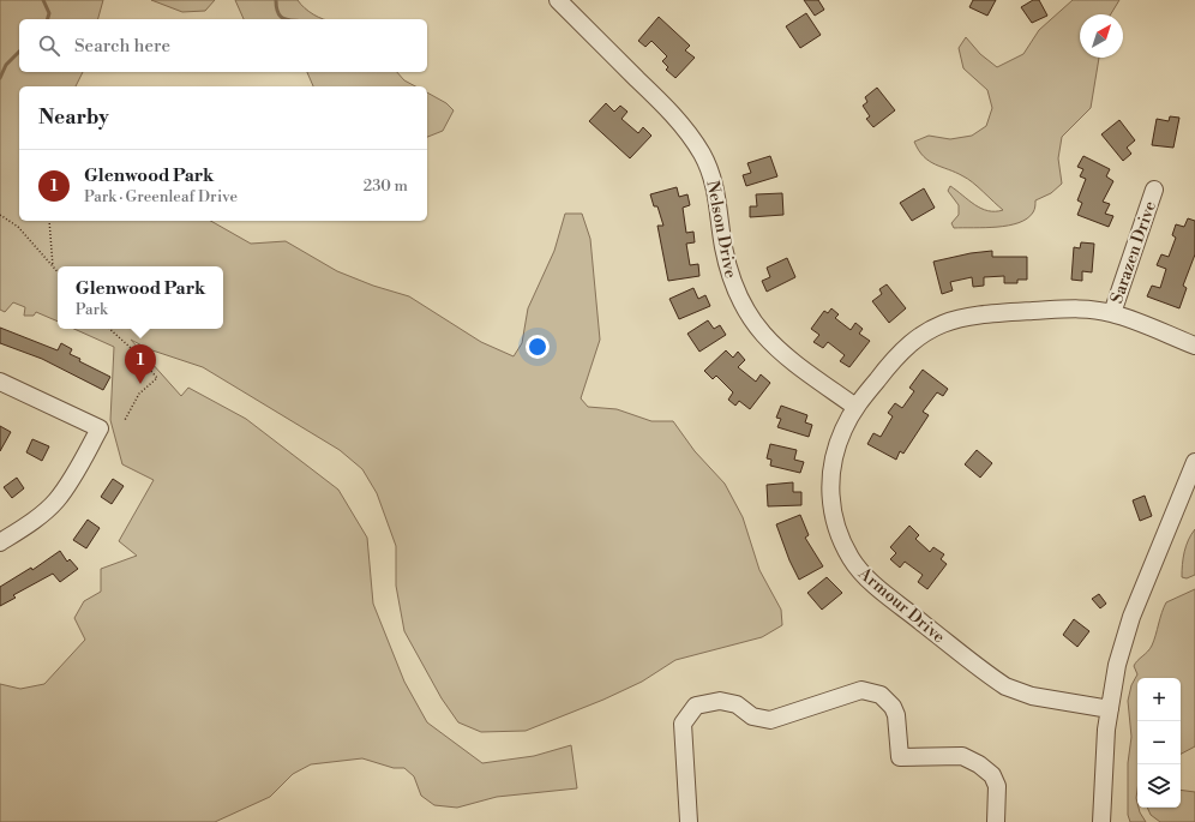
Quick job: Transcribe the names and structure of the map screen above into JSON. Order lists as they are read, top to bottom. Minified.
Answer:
{"streets":{"street":["Nelson Drive","Sarazen Drive","Armour Drive"]},"crossings":[["Nelson Drive","Armour Drive"],["Sarazen Drive","Armour Drive"]],"north":"top right","page":{"search":"Search here","heading":"Nearby","list":[{"mark":"1","name":"Glenwood Park","note":"Park · Greenleaf Drive","value":"230 m"}],"popup":["Glenwood Park","Park"],"pins":"1","map_buttons":["+","−"]}}
